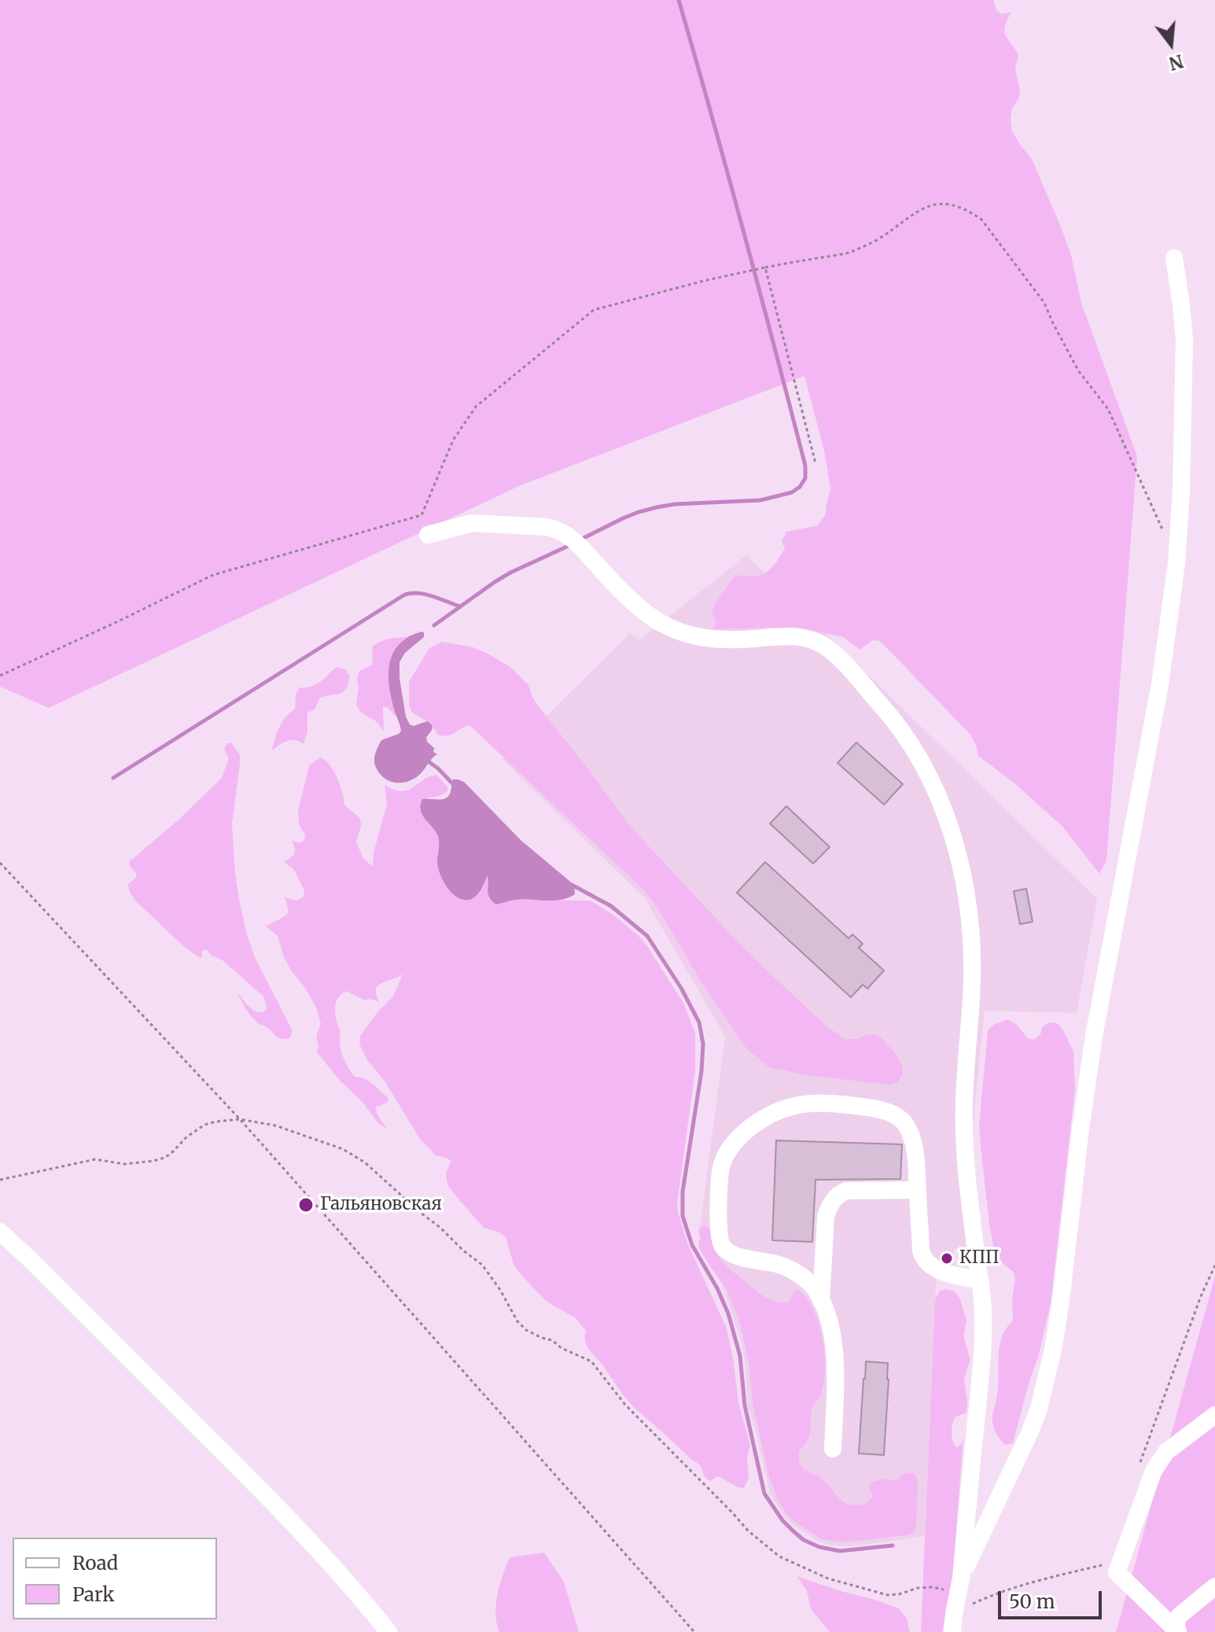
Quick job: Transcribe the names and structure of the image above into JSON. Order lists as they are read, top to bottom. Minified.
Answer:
{"places":["Гальяновская","КПП"],"legend":["Road","Park"],"scale_bar":"50 m","north":"bottom"}
